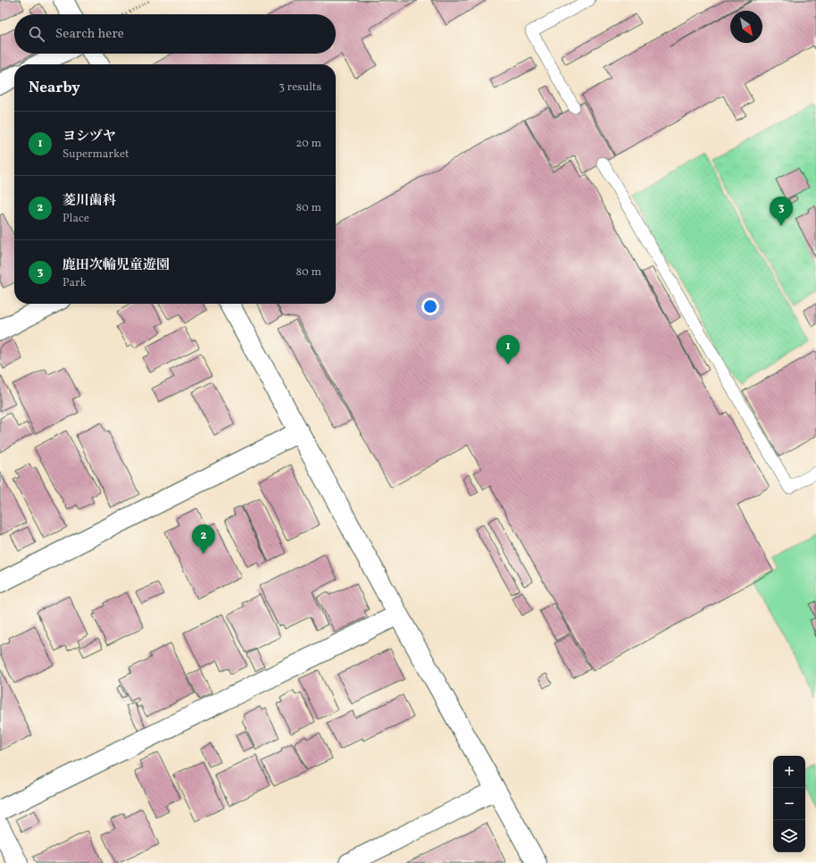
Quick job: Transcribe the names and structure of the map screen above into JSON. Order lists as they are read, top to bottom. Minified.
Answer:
{"north":"bottom right","page":{"search":"Search here","heading":["Nearby","3 results"],"list":[{"mark":"1","name":"ヨシヅヤ","note":"Supermarket","value":"20 m"},{"mark":"2","name":"菱川歯科","note":"Place","value":"80 m"},{"mark":"3","name":"鹿田次輪児童遊園","note":"Park","value":"80 m"}],"pins":["3","1","2"],"map_buttons":["+","−"]}}
